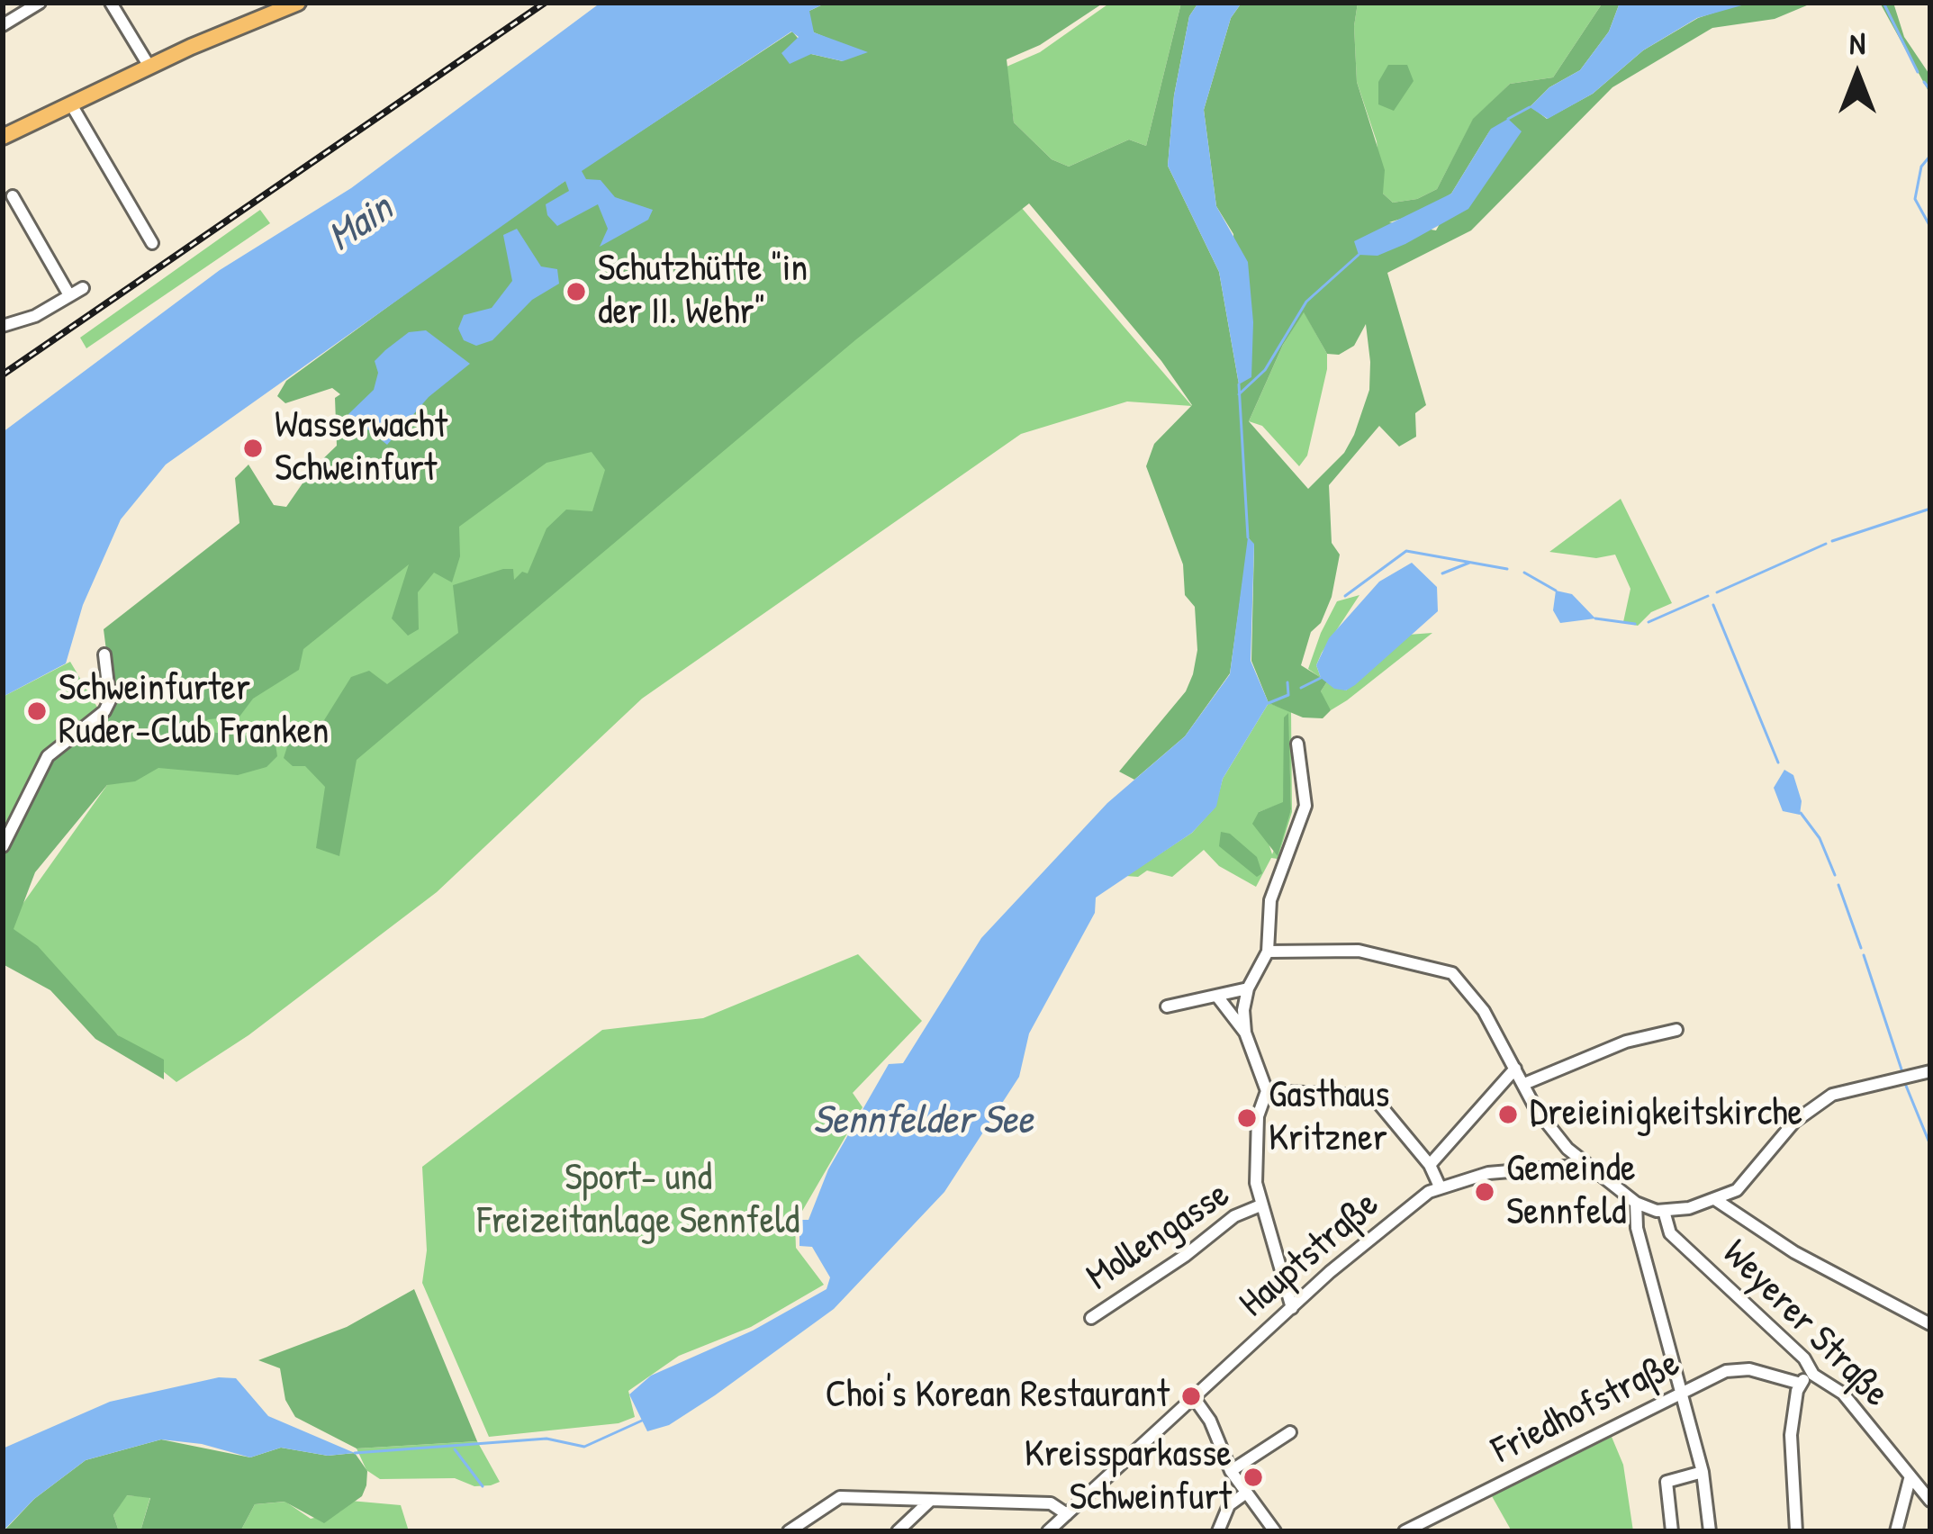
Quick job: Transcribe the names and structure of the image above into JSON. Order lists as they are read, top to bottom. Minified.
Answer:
{"streets":{"street":["Mollengasse","Hauptstraße","Weyerer Straße","Friedhofstraße"]},"water":["Main","Sennfelder See"],"parks":["Sport- und Freizeitanlage Sennfeld"],"places":["Schutzhütte \"in der II. Wehr\"","Wasserwacht Schweinfurt","Schweinfurter Ruder-Club Franken","Dreieinigkeitskirche","Gasthaus Kritzner","Gemeinde Sennfeld","Choi's Korean Restaurant","Kreissparkasse Schweinfurt"],"north":"top"}
